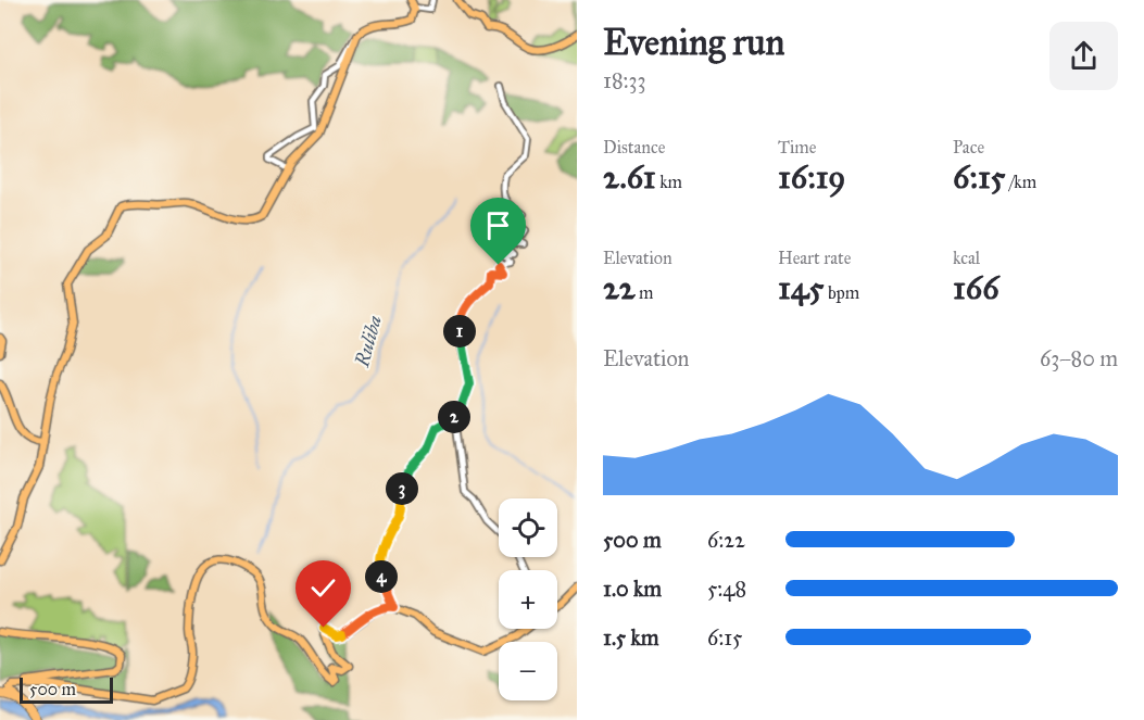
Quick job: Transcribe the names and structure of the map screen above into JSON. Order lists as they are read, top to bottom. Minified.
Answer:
{"water":["Ruliba"],"scale_bar":"500 m","page":{"heading":["Evening run","18:33"],"stats":[["Distance","2.61 km"],["Time","16:19"],["Pace","6:15 /km"],["Elevation","22 m"],["Heart rate","145 bpm"],["kcal","166"]],"pins":["1","2","3","4"],"chart":["Elevation","63–80 m"],"map_buttons":["+","−"],"list":[{"name":"500 m","note":"6:22"},{"name":"1.0 km","note":"5:48"},{"name":"1.5 km","note":"6:15"}],"scale":"500 m"}}
